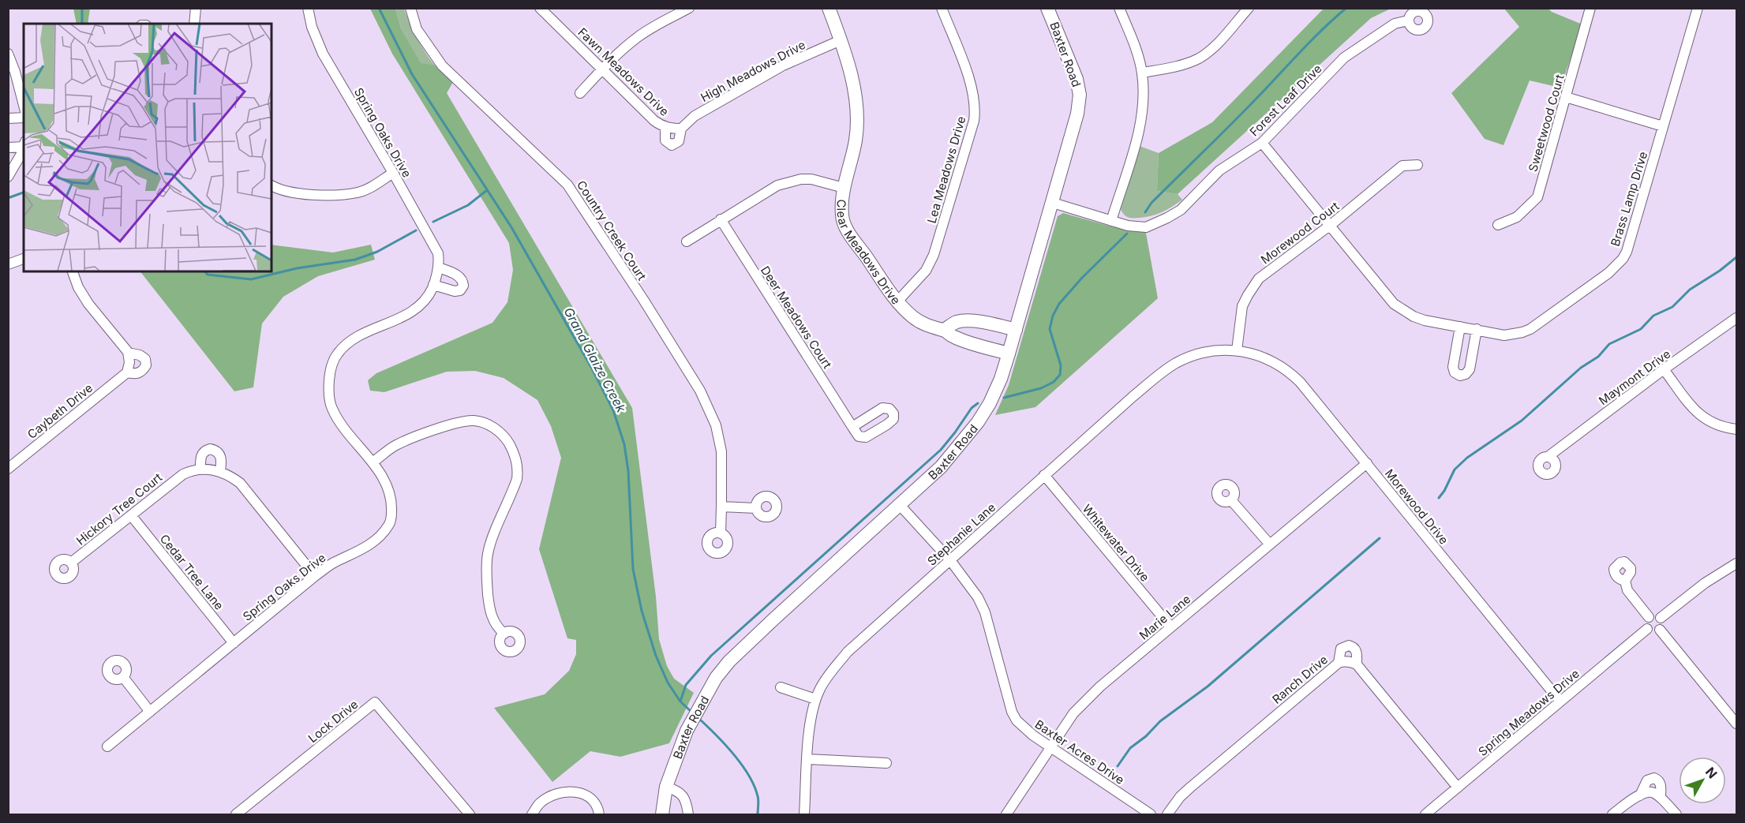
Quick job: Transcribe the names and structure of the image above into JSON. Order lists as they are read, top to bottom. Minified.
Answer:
{"streets":{"main road":["Baxter Road","Clear Meadows Drive"],"street":["High Meadows Drive","Fawn Meadows Drive","Forest Leaf Drive","Sweetwood Court","Spring Oaks Drive","Lea Meadows Drive","Brass Lamp Drive","Country Creek Court","Morewood Court","Deer Meadows Court","Maymont Drive","Caybeth Drive","Morewood Drive","Hickory Tree Court","Stephanie Lane","Whitewater Drive","Cedar Tree Lane","Marie Lane","Ranch Drive","Spring Meadows Drive","Lock Drive","Baxter Acres Drive"]},"crossings":[["Baxter Road","Forest Leaf Drive"],["Baxter Road","Clear Meadows Drive"],["Baxter Road","Baxter Acres Drive"],["High Meadows Drive","Fawn Meadows Drive"],["High Meadows Drive","Clear Meadows Drive"],["Forest Leaf Drive","Brass Lamp Drive"],["Spring Oaks Drive","Cedar Tree Lane"],["Lea Meadows Drive","Clear Meadows Drive"],["Brass Lamp Drive","Morewood Court"],["Morewood Court","Morewood Drive"],["Morewood Court","Stephanie Lane"],["Morewood Drive","Stephanie Lane"],["Morewood Drive","Marie Lane"],["Morewood Drive","Spring Meadows Drive"],["Hickory Tree Court","Cedar Tree Lane"],["Stephanie Lane","Whitewater Drive"],["Stephanie Lane","Baxter Acres Drive"],["Whitewater Drive","Marie Lane"],["Marie Lane","Baxter Acres Drive"]],"water":["Grand Glaize Creek"],"north":"top right"}
